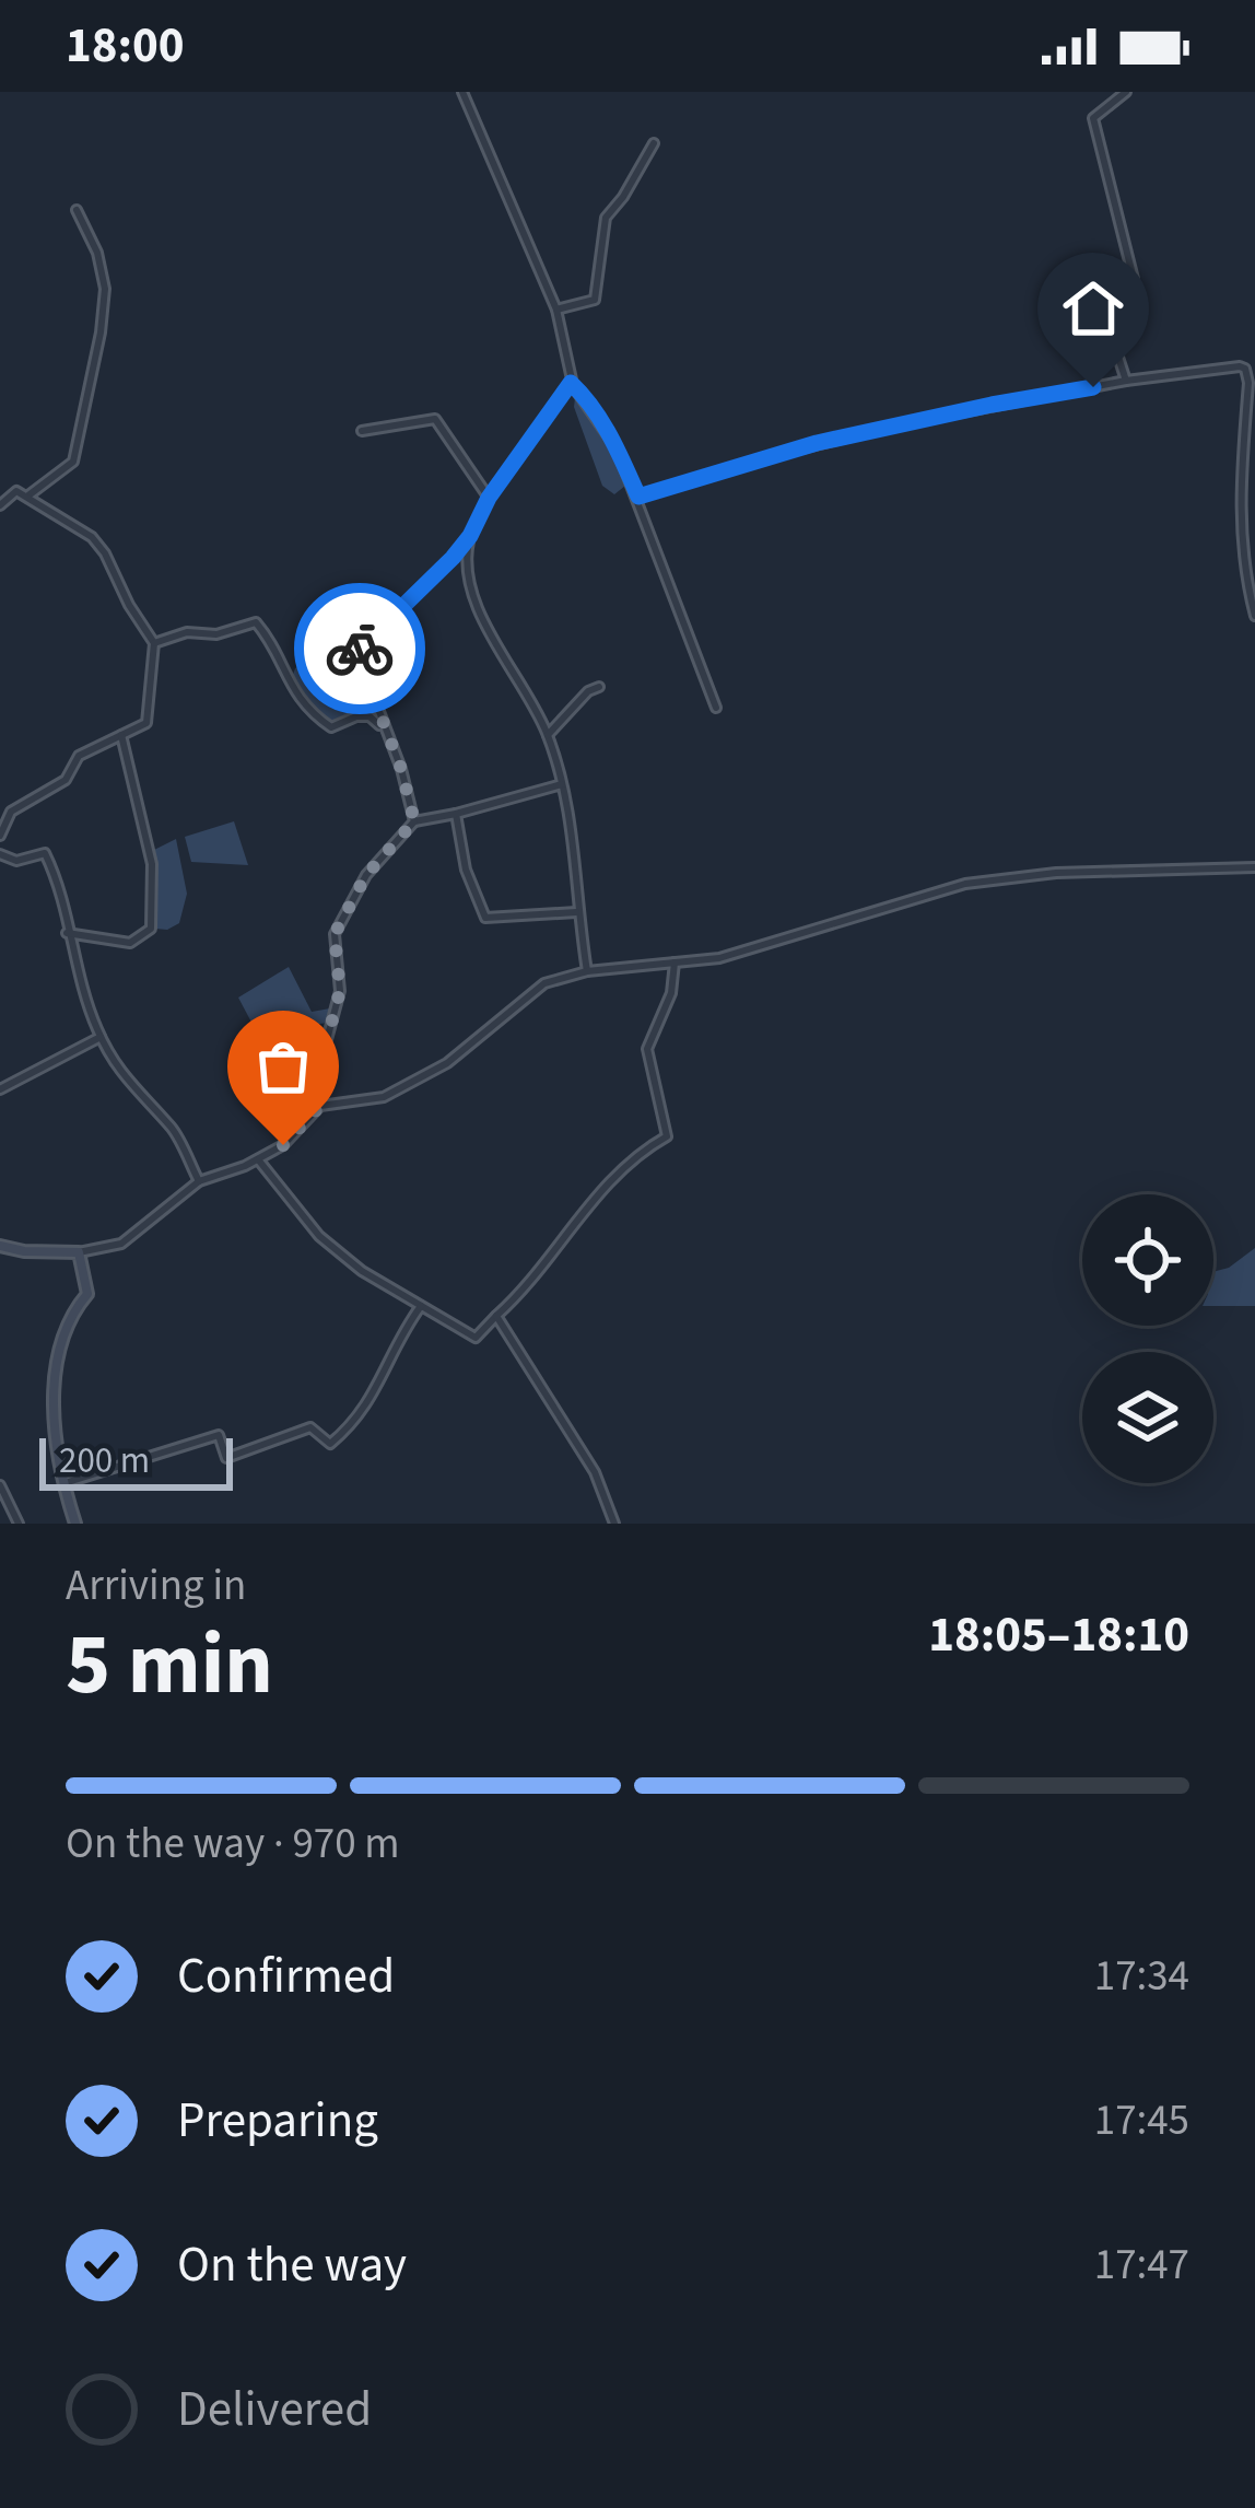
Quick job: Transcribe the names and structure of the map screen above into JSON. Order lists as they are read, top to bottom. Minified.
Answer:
{"scale_bar":"200 m","page":{"status":"18:00","scale":"200 m","heading":["5 min","Arriving in","18:05–18:10"],"bar":"On the way · 970 m","list":[["Confirmed","17:34"],["Preparing","17:45"],["On the way","17:47"],"Delivered"]}}
